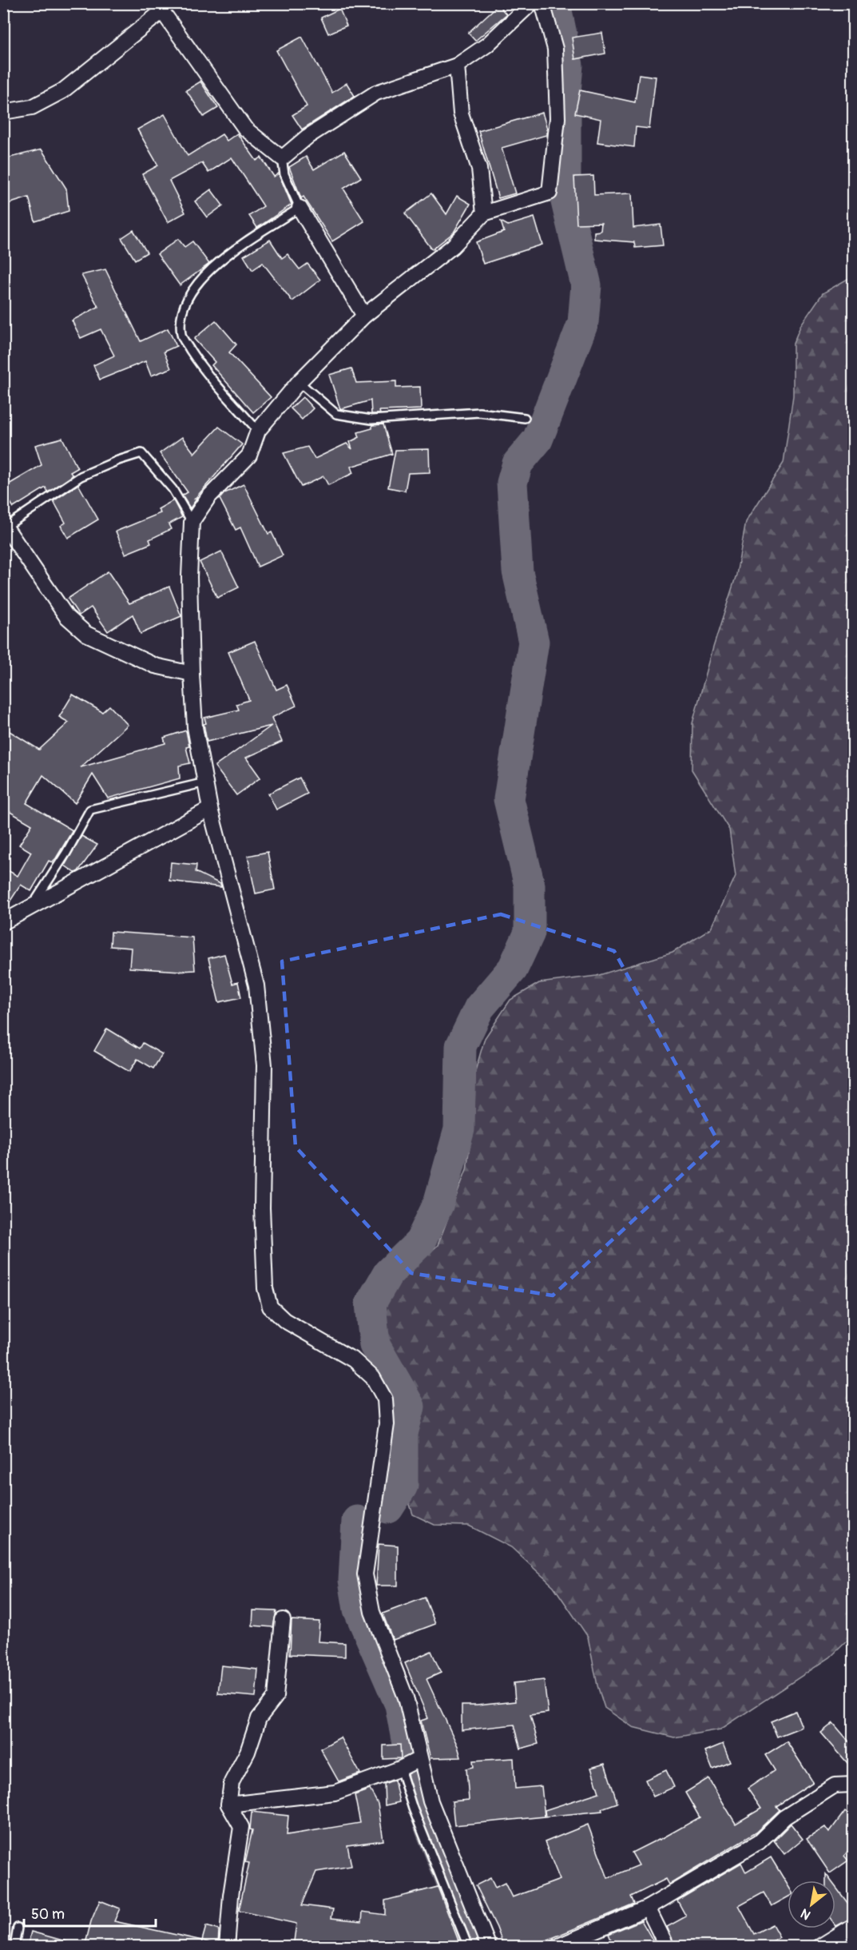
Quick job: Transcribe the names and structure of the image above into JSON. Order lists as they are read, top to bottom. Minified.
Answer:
{"scale_bar":"50 m","north":"bottom left"}
